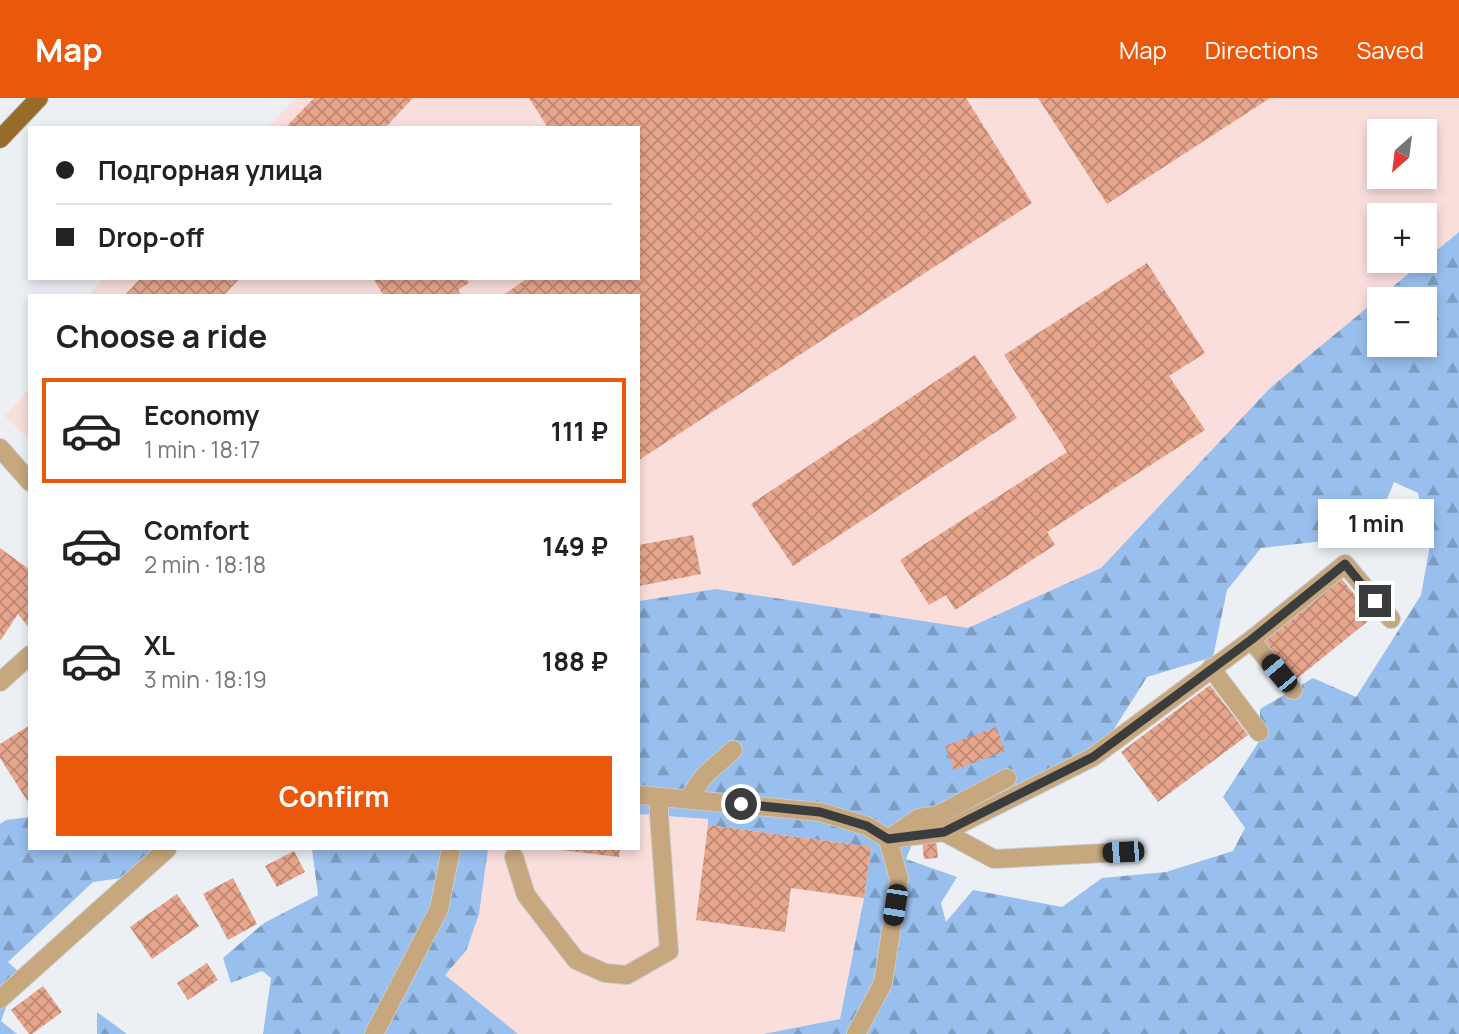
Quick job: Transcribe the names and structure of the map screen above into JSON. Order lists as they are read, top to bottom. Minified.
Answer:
{"north":"bottom left","page":{"header":"Map","nav":["Map","Directions","Saved"],"map_buttons":["+","−"],"banner":["Подгорная улица","Drop-off"],"heading":"Choose a ride","list":[{"name":"Economy","note":"1 min · 18:17","value":"111 ₽"},{"name":"Comfort","note":"2 min · 18:18","value":"149 ₽"},{"name":"XL","note":"3 min · 18:19","value":"188 ₽"}],"bubble":"1 min","buttons":"Confirm"}}
